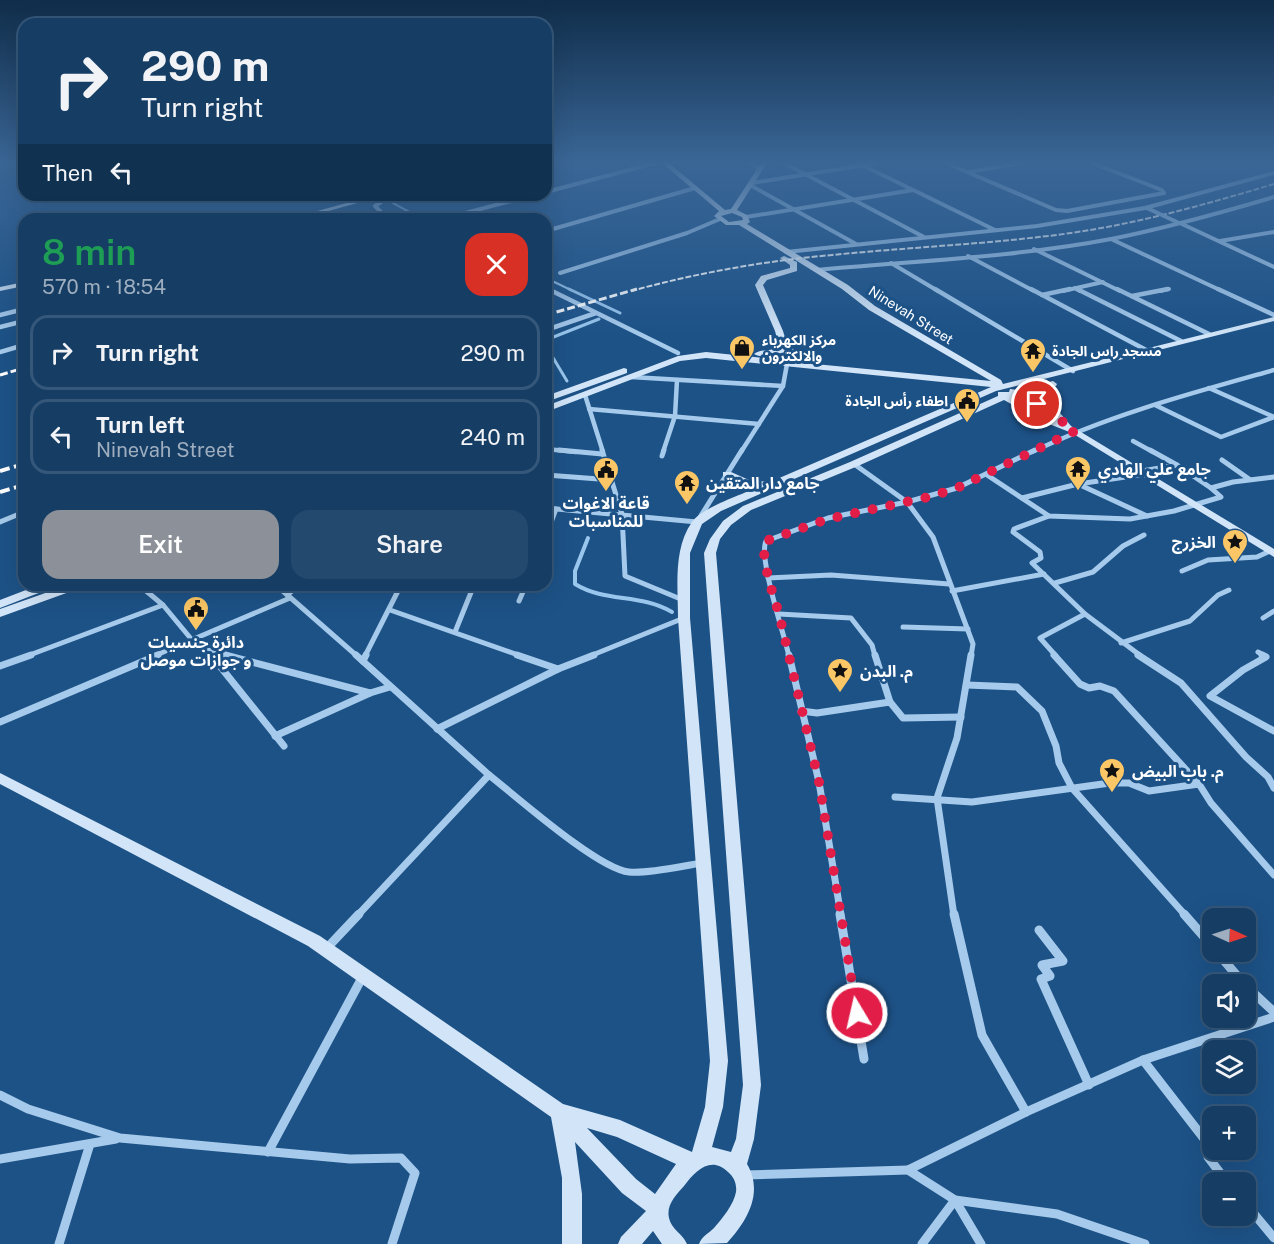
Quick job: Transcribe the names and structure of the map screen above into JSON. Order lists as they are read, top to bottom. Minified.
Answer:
{"streets":{"main road":["Ninevah Street"]},"places":{"shop":["مركز الكهرباء والالكترون"],"temple":["مسجد راس الجادة","جامع علي الهادي","جامع دار المتقين"],"public building":["اطفاء رأس الجادة","قاعة الاغوات للمناسبات","دائرة جنسيات و جوازات موصل"],"place":["الخزرج","م. البدن","م. باب البيض"]},"north":"right","page":{"turn":["290 m","Turn right"],"then":"Then","heading":["8 min","570 m · 18:54"],"list":[{"name":"Turn right","value":"290 m"},{"name":"Turn left","note":"Ninevah Street","value":"240 m"}],"buttons":["Exit","Share"],"map_buttons":["+","−"]}}
